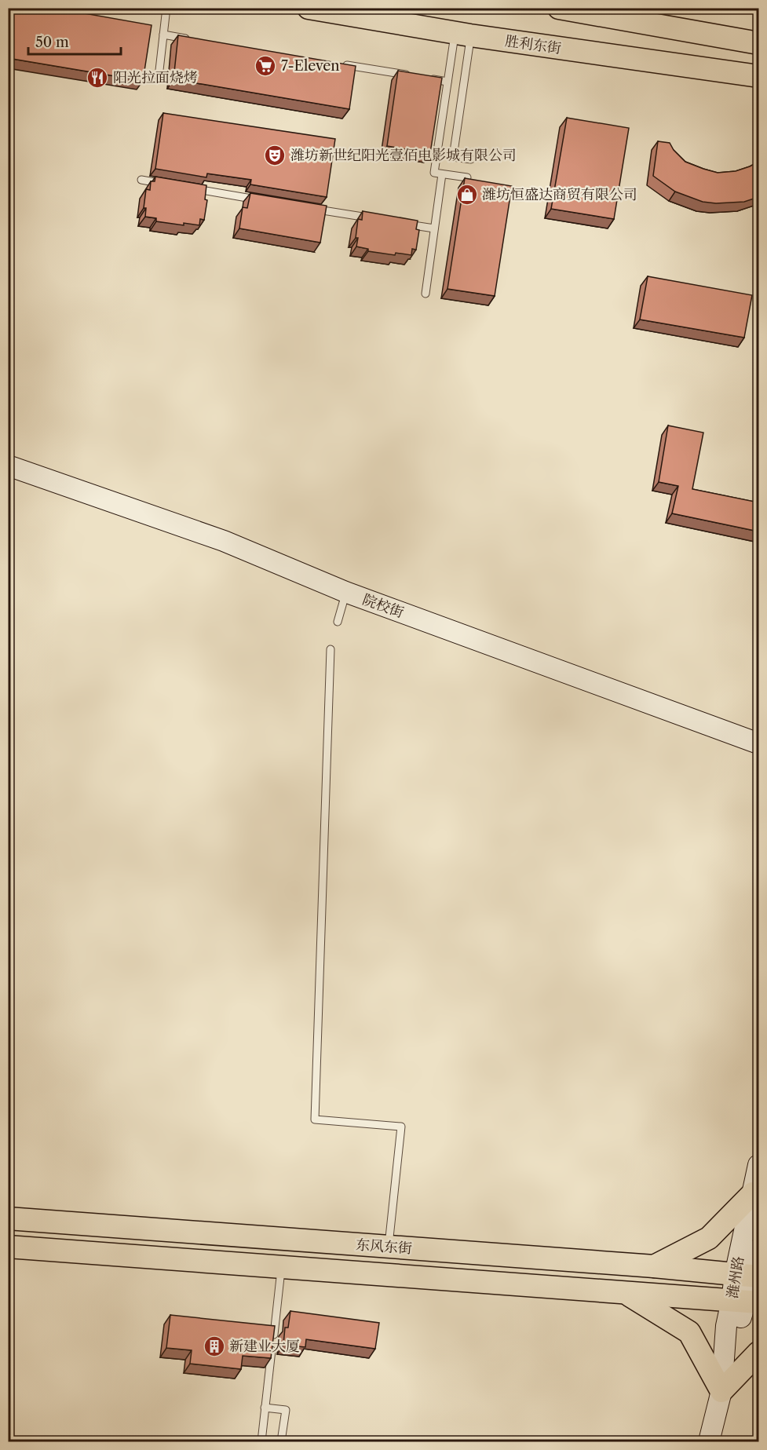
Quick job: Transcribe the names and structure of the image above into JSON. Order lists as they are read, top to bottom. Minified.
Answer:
{"streets":{"main road":["胜利东街","东风东街"],"street":["院校街","潍州路"]},"crossings":[["东风东街","潍州路"]],"places":{"supermarket":["7-Eleven"],"restaurant":["阳光拉面烧烤"],"theatre":["潍坊新世纪阳光壹佰电影城有限公司"],"shop":["潍坊恒盛达商贸有限公司"],"building":["新建业大厦"]},"scale_bar":"50 m"}
